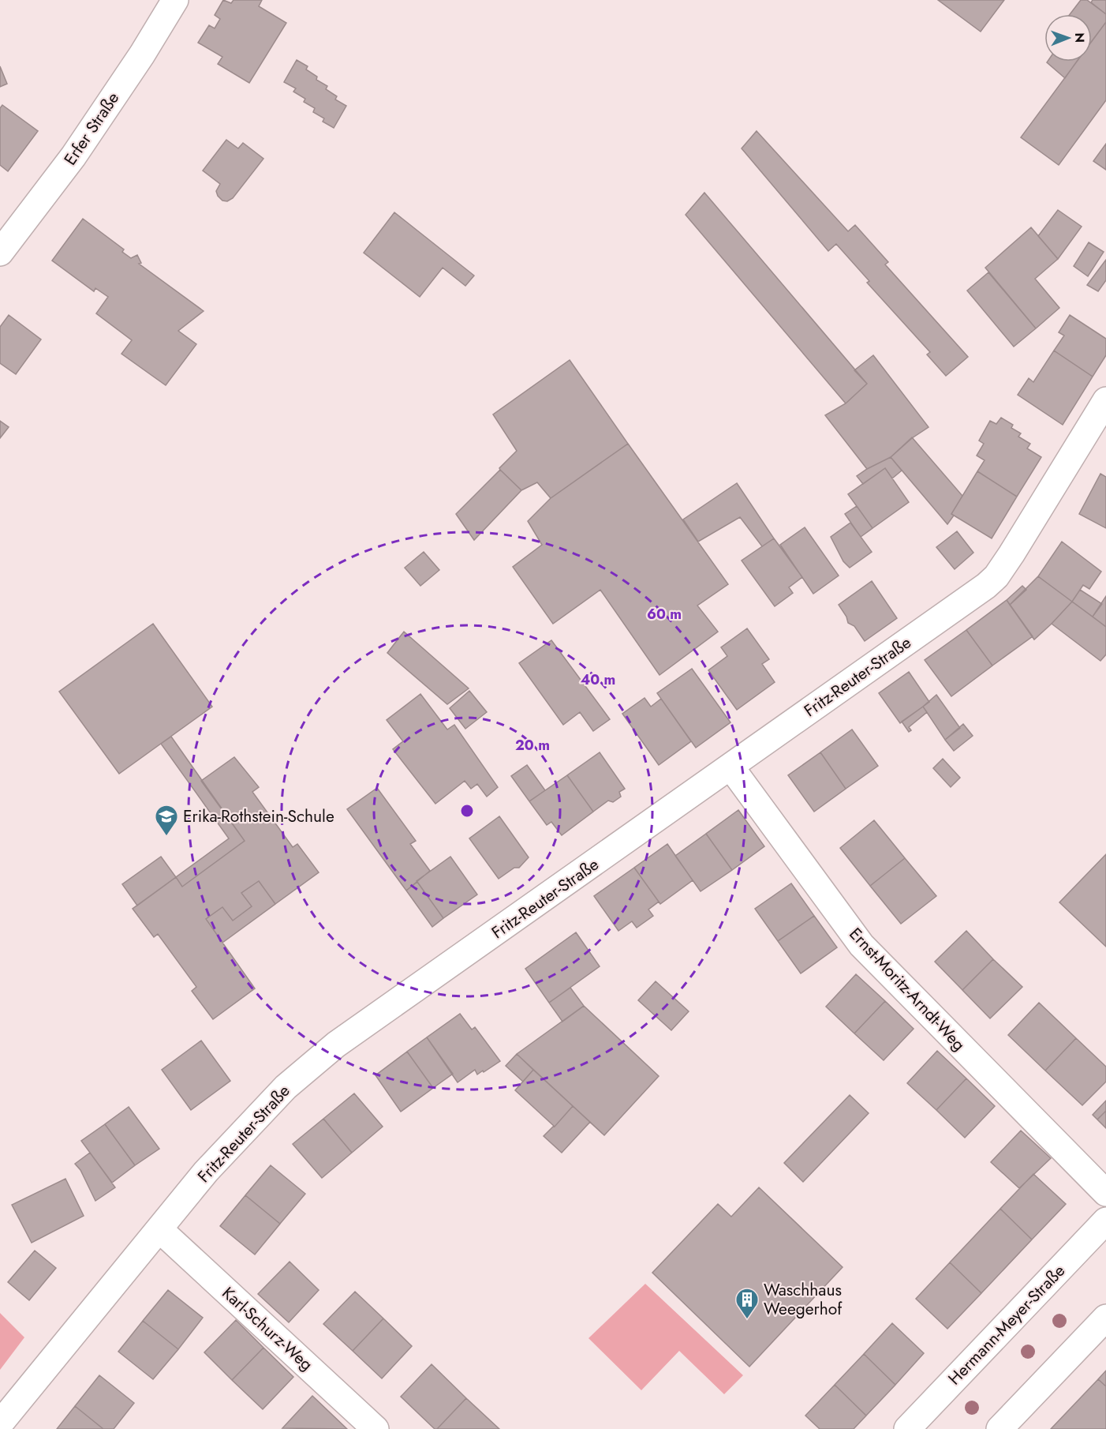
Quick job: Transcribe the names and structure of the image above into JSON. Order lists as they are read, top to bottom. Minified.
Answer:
{"streets":{"street":["Erfer Straße","Fritz-Reuter-Straße","Ernst-Moritz-Arndt-Weg","Hermann-Meyer-Straße","Karl-Schurz-Weg"]},"crossings":[["Fritz-Reuter-Straße","Ernst-Moritz-Arndt-Weg"],["Fritz-Reuter-Straße","Karl-Schurz-Weg"]],"places":{"school or university":["Erika-Rothstein-Schule"],"building":["Waschhaus Weegerhof"]},"north":"right","rings":["60 m","40 m","20 m"]}
